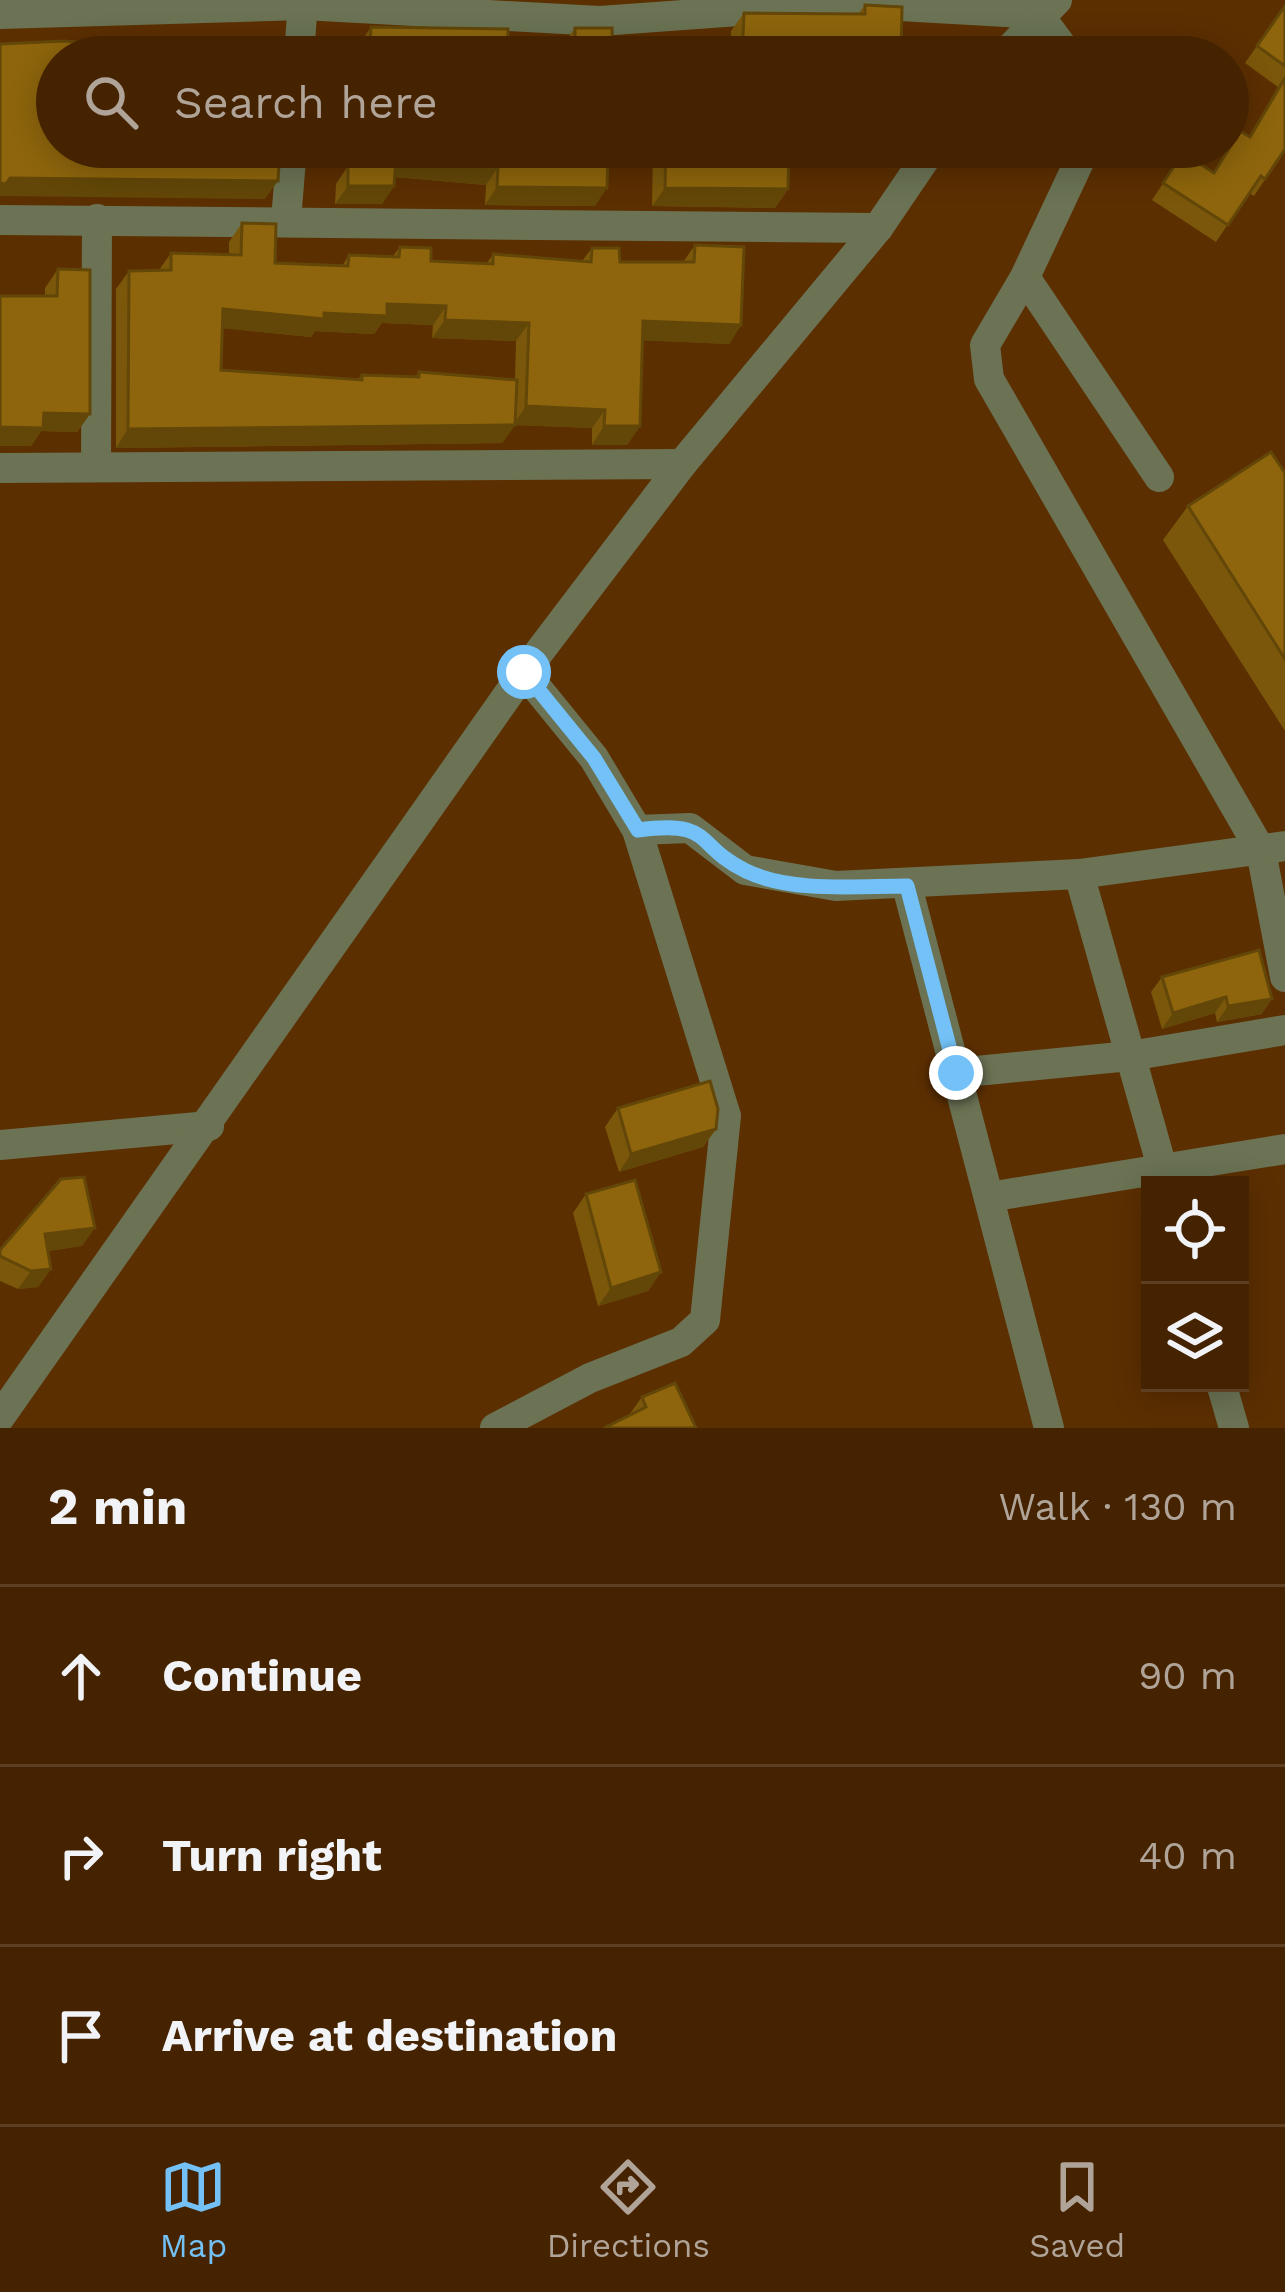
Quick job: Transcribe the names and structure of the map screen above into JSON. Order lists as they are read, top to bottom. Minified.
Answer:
{"page":{"search":"Search here","heading":["2 min","Walk · 130 m"],"list":[["Continue","90 m"],["Turn right","40 m"],"Arrive at destination"],"nav":["Map","Directions","Saved"]}}
